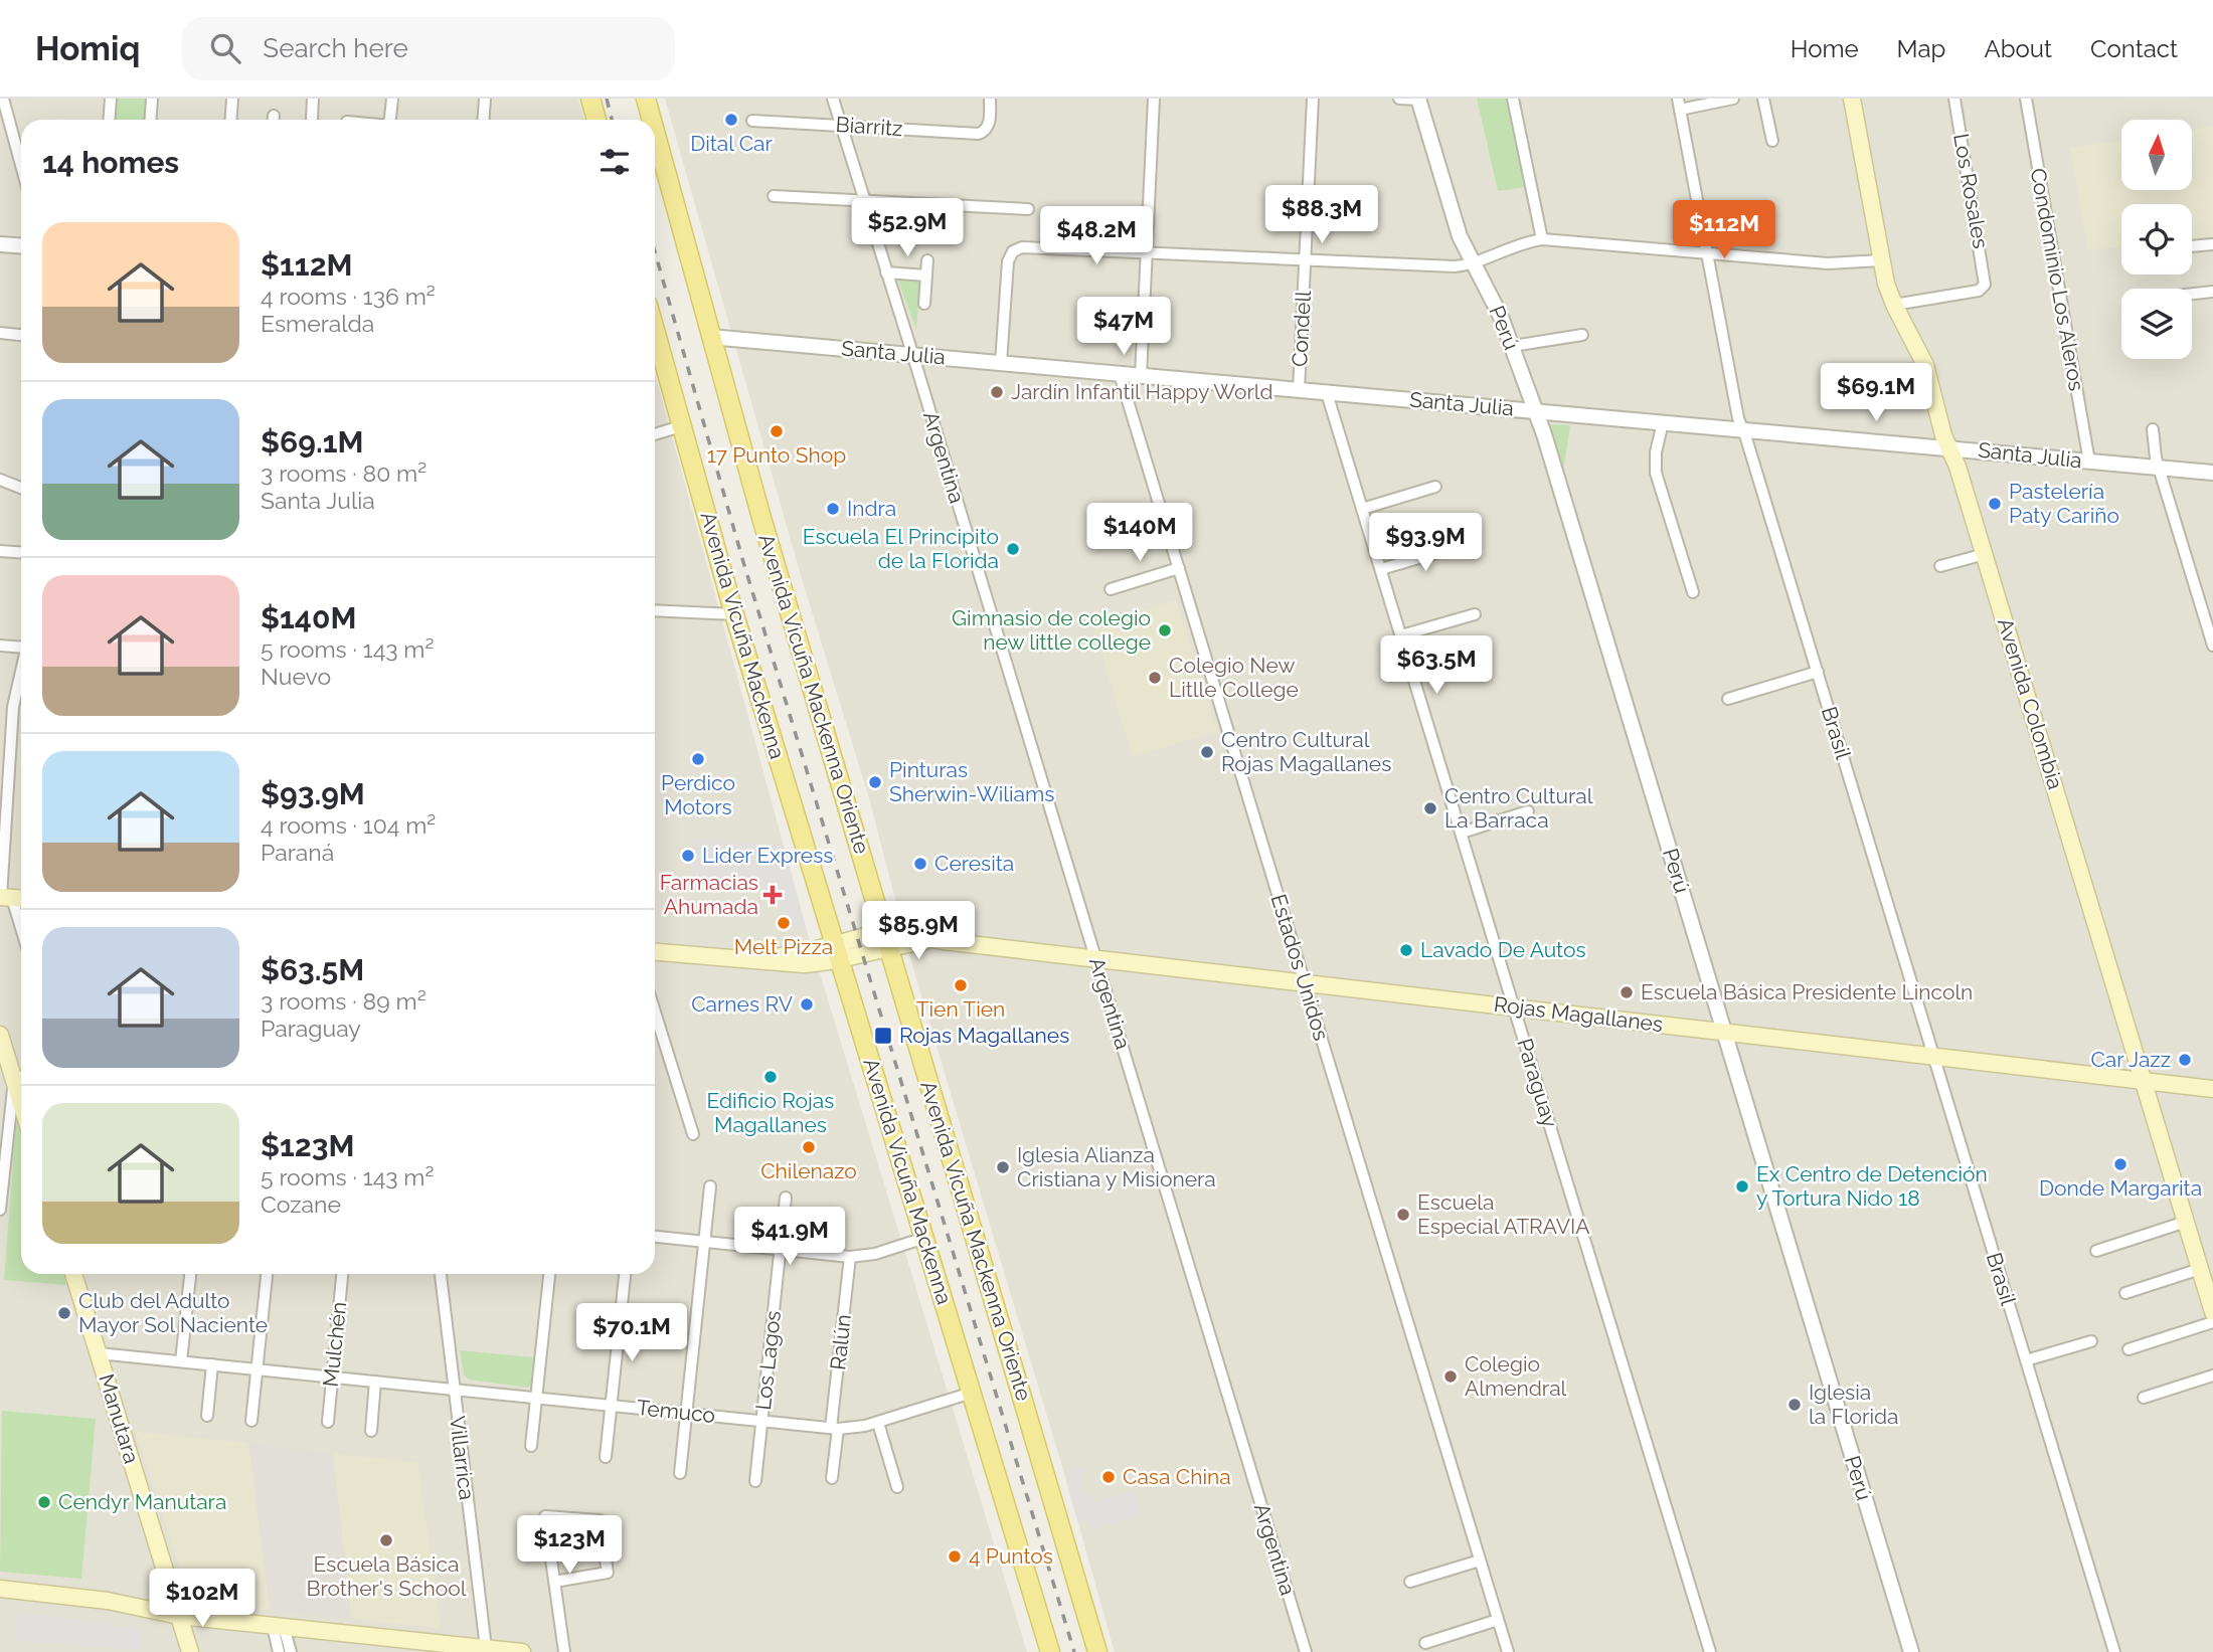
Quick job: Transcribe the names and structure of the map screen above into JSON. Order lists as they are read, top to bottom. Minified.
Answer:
{"streets":{"main road":["Avenida Vicuña Mackenna","Avenida Vicuña Mackenna Oriente","Avenida Colombia","Rojas Magallanes","Manutara"],"street":["Biarritz","Los Rosales","Condominio Los Aleros","Perú","Condell","Santa Julia","Argentina","Brasil","Estados Unidos","Paraguay","Ralún","Mulchén","Los Lagos","Temuco","Villarrica"]},"crossings":[["Biarritz","Argentina"],["Los Rosales","Avenida Colombia"],["Condominio Los Aleros","Santa Julia"],["Perú","Santa Julia"],["Perú","Rojas Magallanes"],["Condell","Santa Julia"],["Santa Julia","Argentina"],["Santa Julia","Avenida Vicuña Mackenna Oriente"],["Santa Julia","Avenida Colombia"],["Santa Julia","Brasil"],["Santa Julia","Estados Unidos"],["Santa Julia","Paraguay"],["Argentina","Rojas Magallanes"],["Avenida Vicuña Mackenna","Rojas Magallanes"],["Avenida Vicuña Mackenna","Temuco"],["Avenida Vicuña Mackenna Oriente","Rojas Magallanes"],["Avenida Colombia","Rojas Magallanes"],["Brasil","Rojas Magallanes"],["Estados Unidos","Rojas Magallanes"],["Rojas Magallanes","Paraguay"],["Ralún","Temuco"],["Mulchén","Temuco"],["Los Lagos","Temuco"],["Temuco","Manutara"],["Temuco","Villarrica"]],"places":{"other":["Dital Car","Jardín Infantil Happy World","17 Punto Shop","Pastelería Paty Cariño","Indra","Escuela El Principito de la Florida","Gimnasio de colegio new little college","Colegio New Litlle College","Centro Cultural Rojas Magallanes","Perdico Motors","Pinturas Sherwin-Wiliams","Centro Cultural La Barraca","Lider Express","Ceresita","Melt Pizza","Lavado De Autos","Tien Tien","Escuela Básica Presidente Lincoln","Carnes RV","Car Jazz","Edificio Rojas Magallanes","Chilenazo","Donde Margarita","Iglesia Alianza Cristiana y Misionera","Ex Centro de Detención y Tortura Nido 18","Escuela Especial ATRAVIA","Club del Adulto Mayor Sol Naciente","Colegio Almendral","Iglesia la Florida","Casa China","Cendyr Manutara","Escuela Básica Brother's School","4 Puntos"],"health":["Farmacias Ahumada"],"transit":["Rojas Magallanes"]},"north":"top","page":{"header":"Homiq","search":"Search here","nav":["Home","Map","About","Contact"],"heading":"14 homes","price":["$88.3M","$52.9M","$112M","$48.2M","$47M","$69.1M","$140M","$93.9M","$63.5M","$85.9M","$41.9M","$70.1M","$123M","$102M"],"list":[{"name":"$112M","note":"4 rooms · 136 m² · Esmeralda"},{"name":"$69.1M","note":"3 rooms · 80 m² · Santa Julia"},{"name":"$140M","note":"5 rooms · 143 m² · Nuevo"},{"name":"$93.9M","note":"4 rooms · 104 m² · Paraná"},{"name":"$63.5M","note":"3 rooms · 89 m² · Paraguay"},{"name":"$123M","note":"5 rooms · 143 m² · Cozane"}]}}
